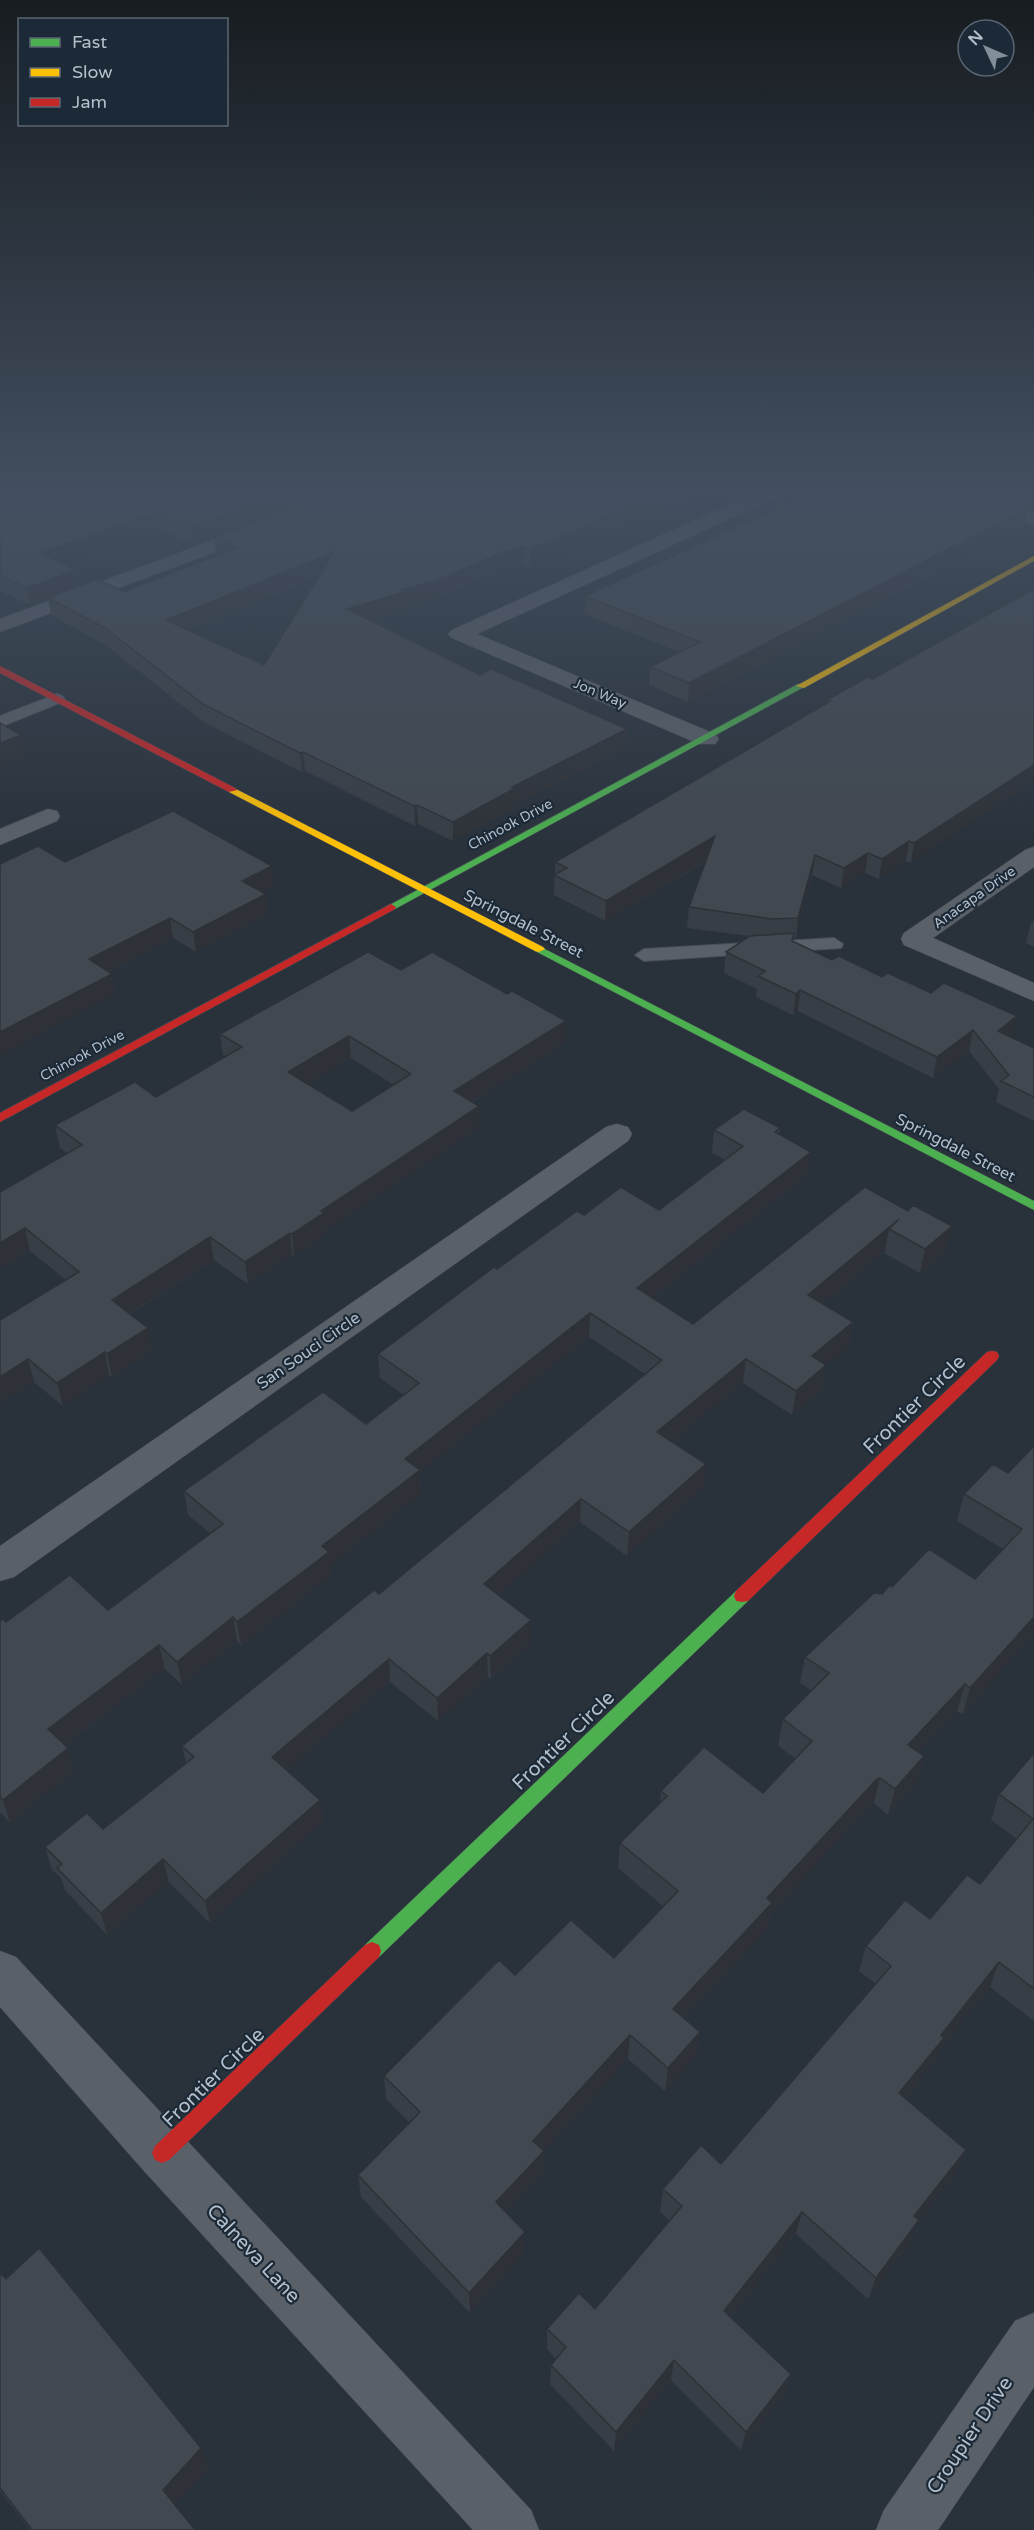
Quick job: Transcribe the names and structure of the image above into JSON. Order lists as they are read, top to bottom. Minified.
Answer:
{"streets":{"street":["Jon Way","Chinook Drive","Anacapa Drive","Springdale Street","San Souci Circle","Frontier Circle","Calneva Lane","Croupier Drive"]},"crossings":[["Jon Way","Chinook Drive"],["Chinook Drive","Springdale Street"],["Frontier Circle","Calneva Lane"]],"legend":["Fast","Slow","Jam"],"north":"top left"}
